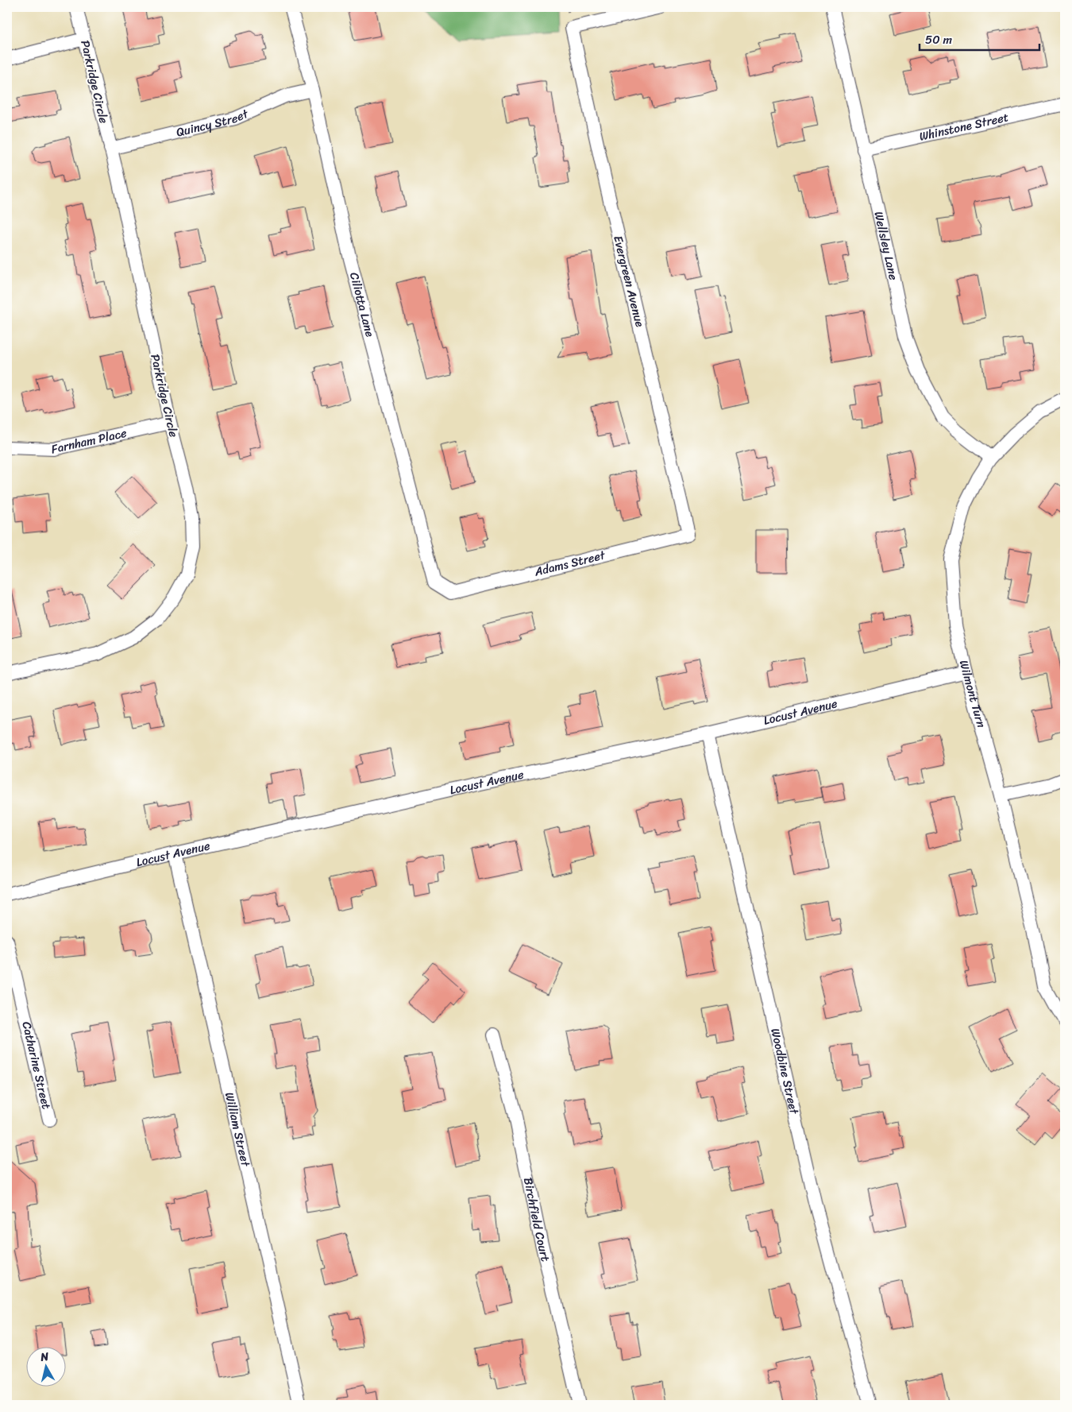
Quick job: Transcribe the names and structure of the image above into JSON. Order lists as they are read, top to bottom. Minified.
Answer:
{"streets":{"street":["Parkridge Circle","Quincy Street","Whinstone Street","Wellsley Lane","Evergreen Avenue","Ciliotta Lane","Farnham Place","Adams Street","Wilmont Turn","Locust Avenue","Catharine Street","Woodbine Street","William Street","Birchfield Court"]},"crossings":[["Parkridge Circle","Quincy Street"],["Parkridge Circle","Farnham Place"],["Quincy Street","Ciliotta Lane"],["Whinstone Street","Wellsley Lane"],["Wellsley Lane","Wilmont Turn"],["Evergreen Avenue","Adams Street"],["Ciliotta Lane","Adams Street"],["Wilmont Turn","Locust Avenue"],["Locust Avenue","Woodbine Street"],["Locust Avenue","William Street"]],"scale_bar":"50 m","north":"top"}
